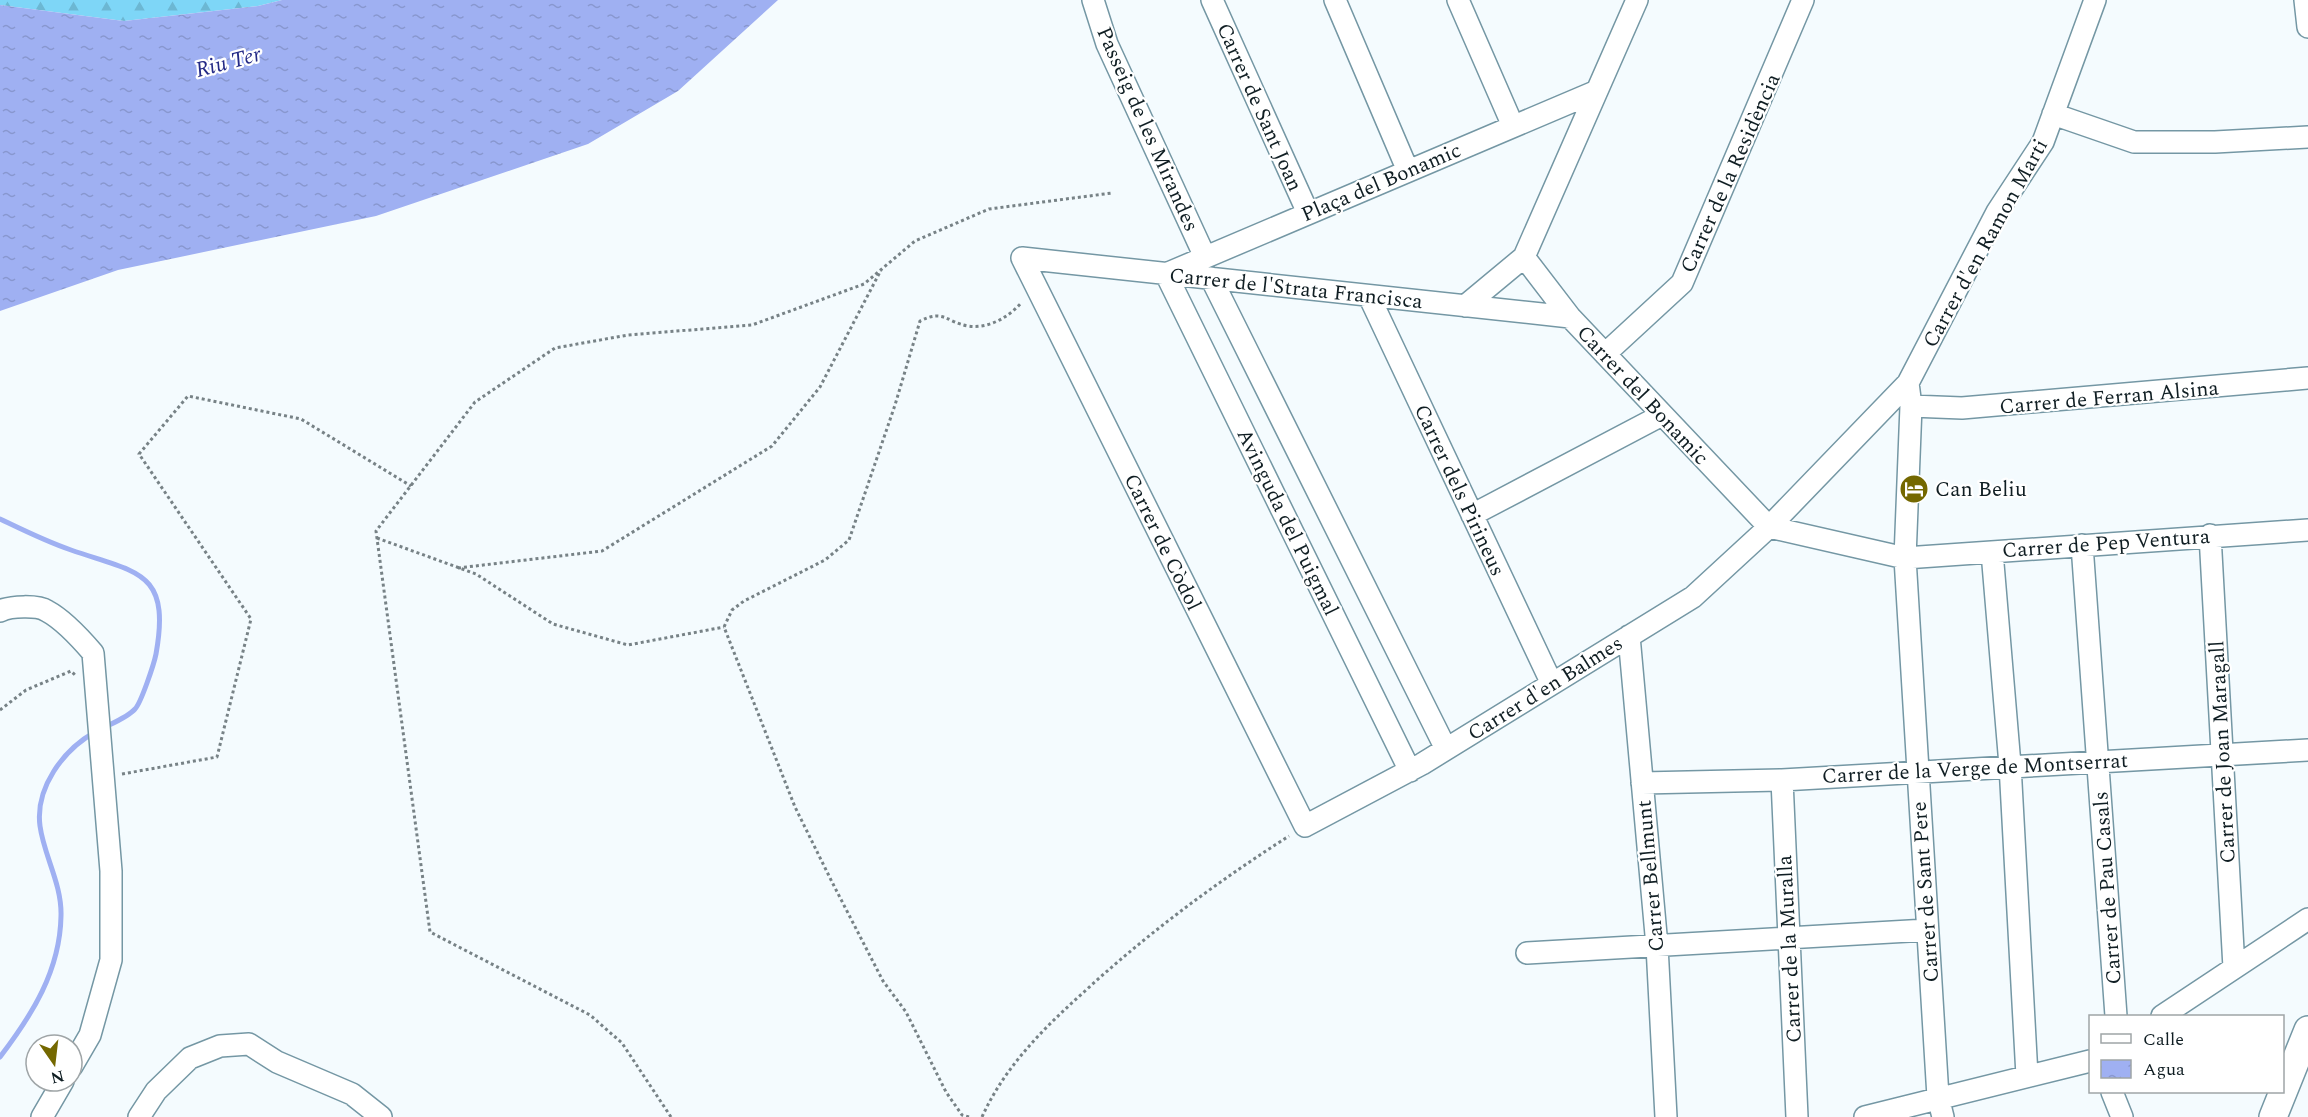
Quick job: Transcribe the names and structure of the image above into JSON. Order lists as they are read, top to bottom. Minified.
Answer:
{"streets":{"street":["Carrer de Sant Joan","Passeig de les Mirandes","Carrer de la Residència","Plaça del Bonamic","Carrer d'en Ramon Marti","Carrer de l'Strata Francisca","Carrer del Bonamic","Carrer de Ferran Alsina","Carrer dels Pirineus","Avinguda del Puigmal","Carrer de Còdol","Carrer de Pep Ventura","Carrer d'en Balmes","Carrer de Joan Maragall","Carrer de la Verge de Montserrat","Carrer Bellmunt","Carrer de Pau Casals","Carrer de Sant Pere","Carrer de la Muralla"]},"crossings":[["Carrer de Sant Joan","Plaça del Bonamic"],["Passeig de les Mirandes","Plaça del Bonamic"],["Carrer de la Residència","Carrer del Bonamic"],["Plaça del Bonamic","Carrer de l'Strata Francisca"],["Plaça del Bonamic","Avinguda del Puigmal"],["Carrer d'en Ramon Marti","Carrer del Bonamic"],["Carrer d'en Ramon Marti","Carrer de Pep Ventura"],["Carrer d'en Ramon Marti","Carrer d'en Balmes"],["Carrer d'en Ramon Marti","Carrer de Sant Pere"],["Carrer de l'Strata Francisca","Carrer del Bonamic"],["Carrer de l'Strata Francisca","Carrer dels Pirineus"],["Carrer de l'Strata Francisca","Avinguda del Puigmal"],["Carrer de l'Strata Francisca","Carrer de Còdol"],["Carrer del Bonamic","Carrer de Pep Ventura"],["Carrer del Bonamic","Carrer d'en Balmes"],["Carrer de Ferran Alsina","Carrer de Sant Pere"],["Carrer dels Pirineus","Carrer d'en Balmes"],["Avinguda del Puigmal","Carrer d'en Balmes"],["Carrer de Còdol","Carrer d'en Balmes"],["Carrer de Pep Ventura","Carrer d'en Balmes"],["Carrer de Pep Ventura","Carrer de Joan Maragall"],["Carrer de Pep Ventura","Carrer de Pau Casals"],["Carrer de Pep Ventura","Carrer de Sant Pere"],["Carrer d'en Balmes","Carrer Bellmunt"],["Carrer de Joan Maragall","Carrer de la Verge de Montserrat"],["Carrer de la Verge de Montserrat","Carrer Bellmunt"],["Carrer de la Verge de Montserrat","Carrer de Pau Casals"],["Carrer de la Verge de Montserrat","Carrer de Sant Pere"],["Carrer de la Verge de Montserrat","Carrer de la Muralla"]],"water":["Riu Ter"],"places":{"hotel":["Can Beliu"]},"legend":["Calle","Agua"],"north":"bottom"}
